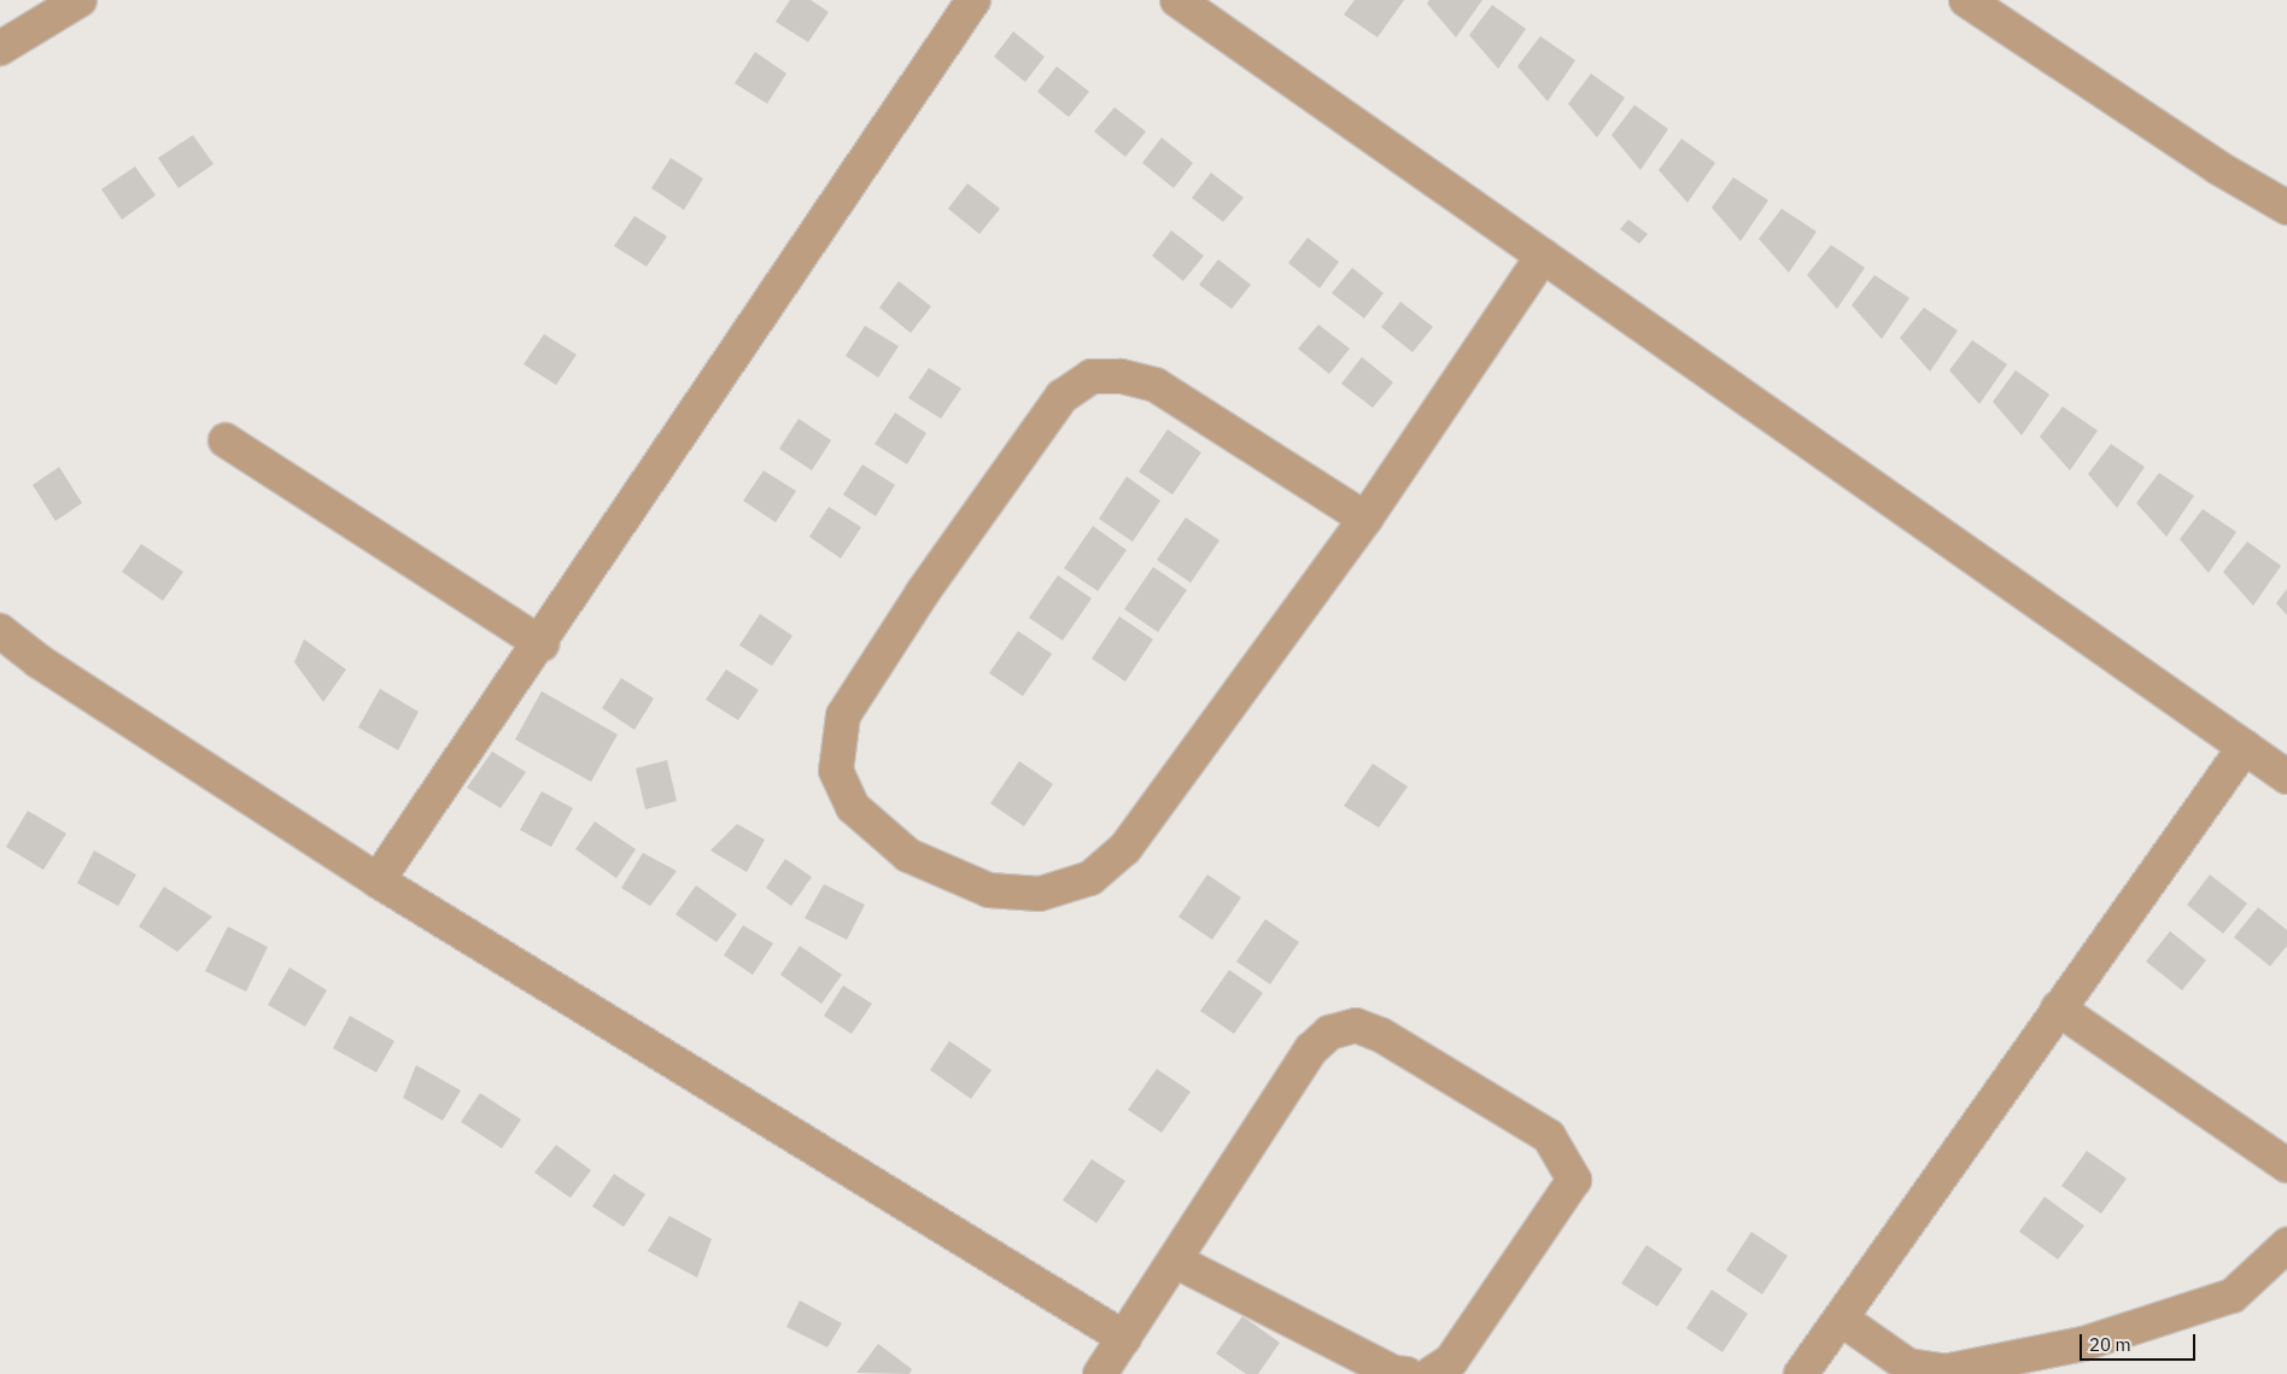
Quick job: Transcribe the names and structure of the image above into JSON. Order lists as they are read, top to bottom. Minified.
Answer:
{"scale_bar":"20 m"}
